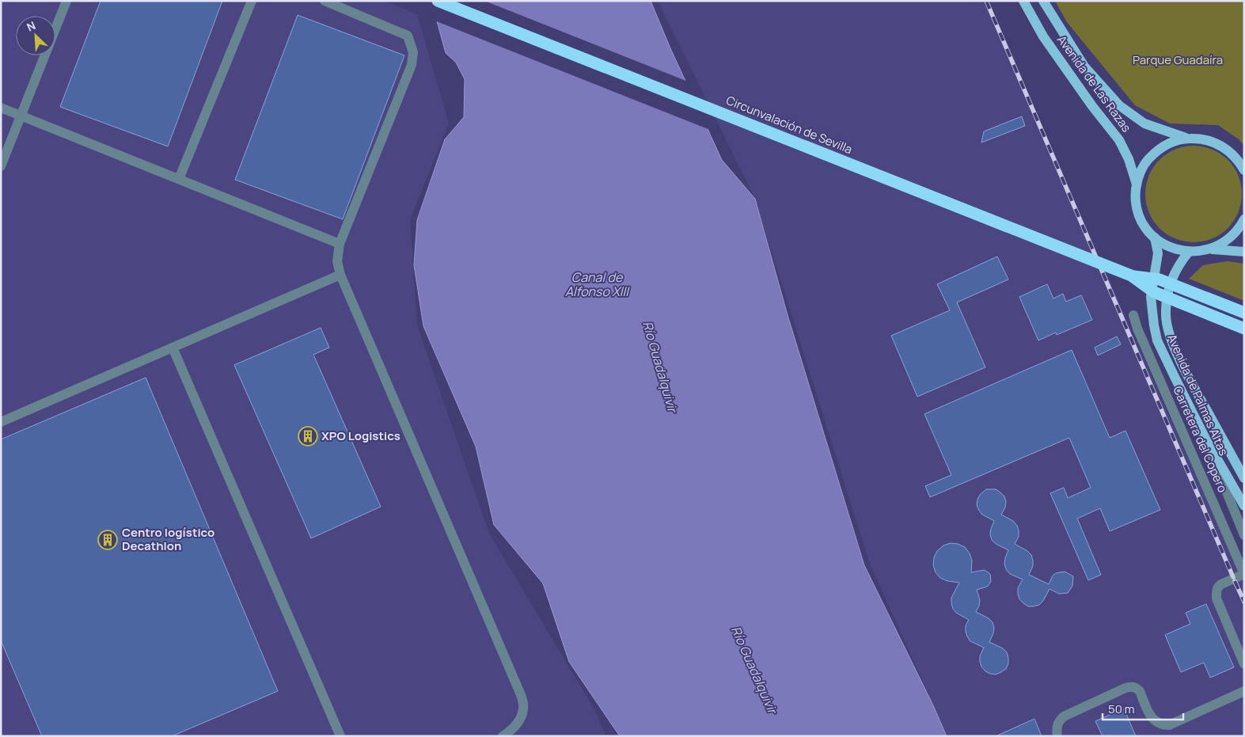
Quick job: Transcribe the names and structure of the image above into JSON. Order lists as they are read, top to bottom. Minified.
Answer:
{"streets":{"highway":["Circunvalación de Sevilla"],"main road":["Avenida de Las Razas","Avenida de Palmas Altas"],"street":["Carretera del Copero"]},"water":["Canal de Alfonso XIII","Río Guadalquivir"],"parks":["Parque Guadaíra"],"places":{"building":["XPO Logistics","Centro logístico Decathlon"]},"scale_bar":"50 m","north":"top left"}
